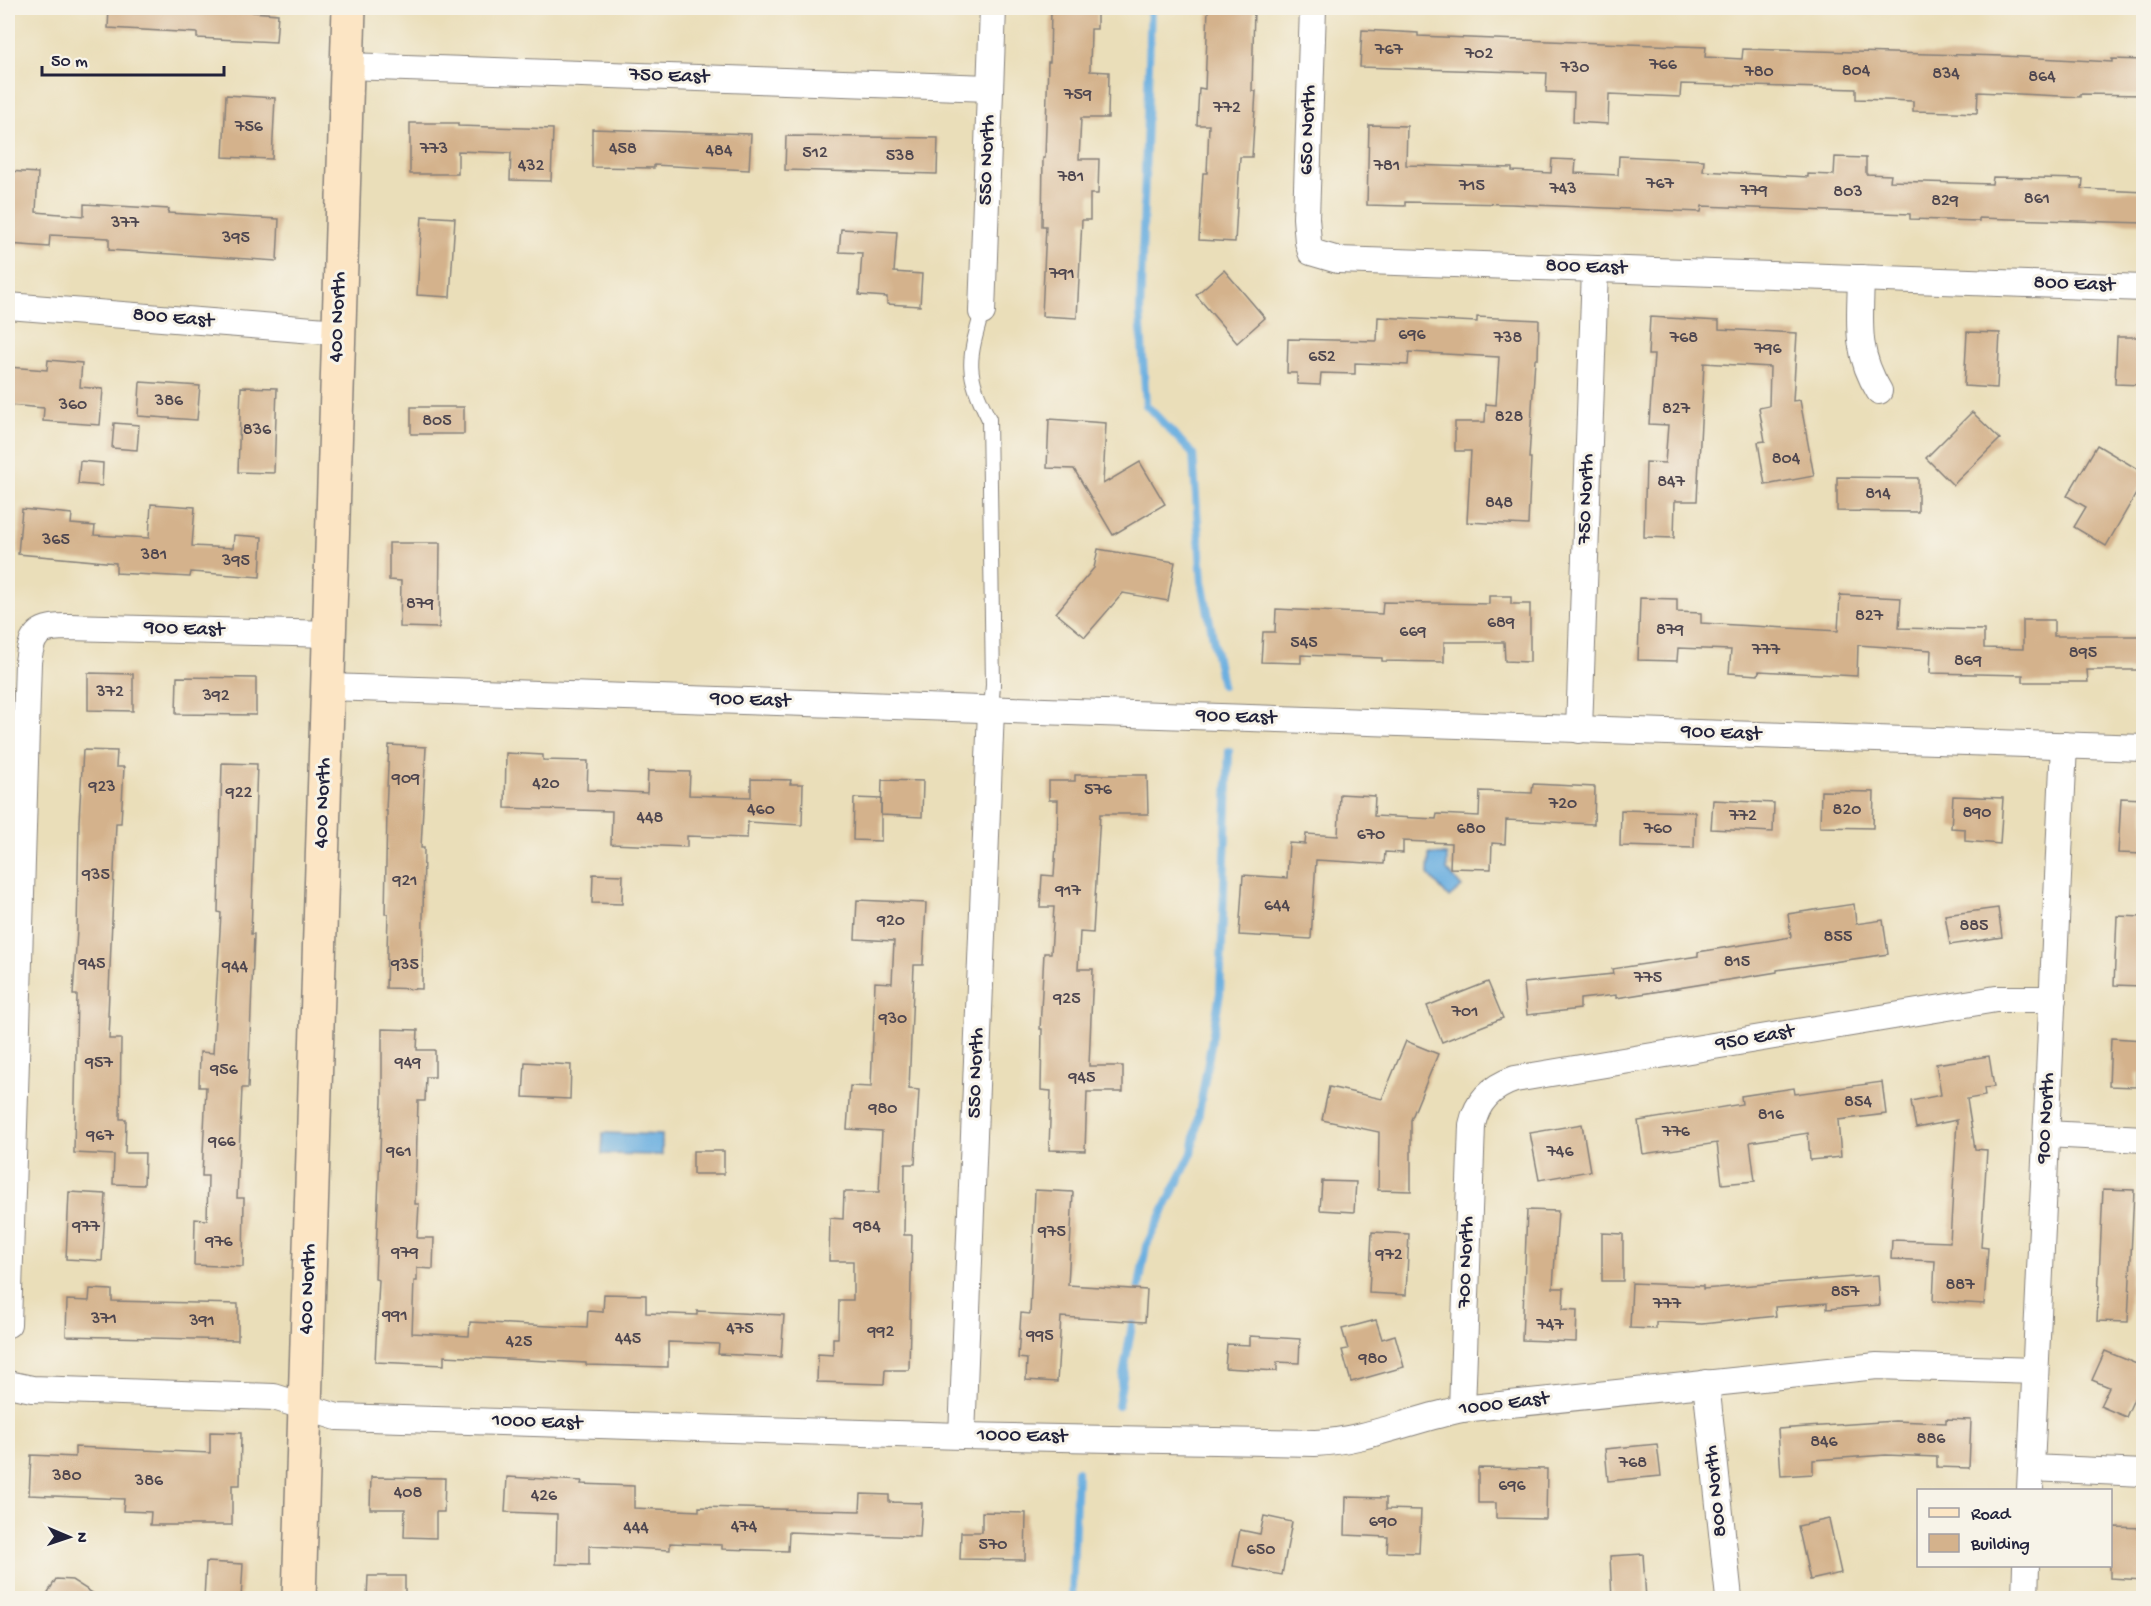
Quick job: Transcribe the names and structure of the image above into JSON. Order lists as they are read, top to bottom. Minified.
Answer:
{"streets":{"main road":["400 North"],"street":["750 East","650 North","550 North","800 East","750 North","900 East","950 East","900 North","700 North","1000 East","800 North"]},"crossings":[["750 East","550 North"],["750 East","400 North"],["650 North","800 East"],["550 North","900 East"],["550 North","1000 East"],["800 East","400 North"],["800 East","750 North"],["400 North","900 East"],["400 North","1000 East"],["750 North","900 East"],["900 East","900 North"],["950 East","900 North"],["950 East","700 North"],["900 North","1000 East"],["700 North","1000 East"],["1000 East","800 North"]],"house_numbers":["767","702","766","730","804","780","834","864","759","772","756","773","458","484","512","538","432","781","781","767","715","743","779","803","861","829","377","395","791","696","738","768","796","652","386","360","827","828","805","836","804","847","814","848","365","381","395","879","827","689","879","669","545","777","895","869","372","392","909","420","923","576","922","720","460","820","890","772","448","680","760","670","935","921","917","644","920","885","855","815","945","935","944","775","925","701","930","957","949","956","945","854","980","816","776","967","966","961","746","977","984","975","976","979","972","887","857","777","991","371","391","747","475","992","995","445","425","980","886","846","768","380","386","696","408","426","690","474","444","570","650"],"legend":["Road","Building"],"scale_bar":"50 m","north":"right"}
